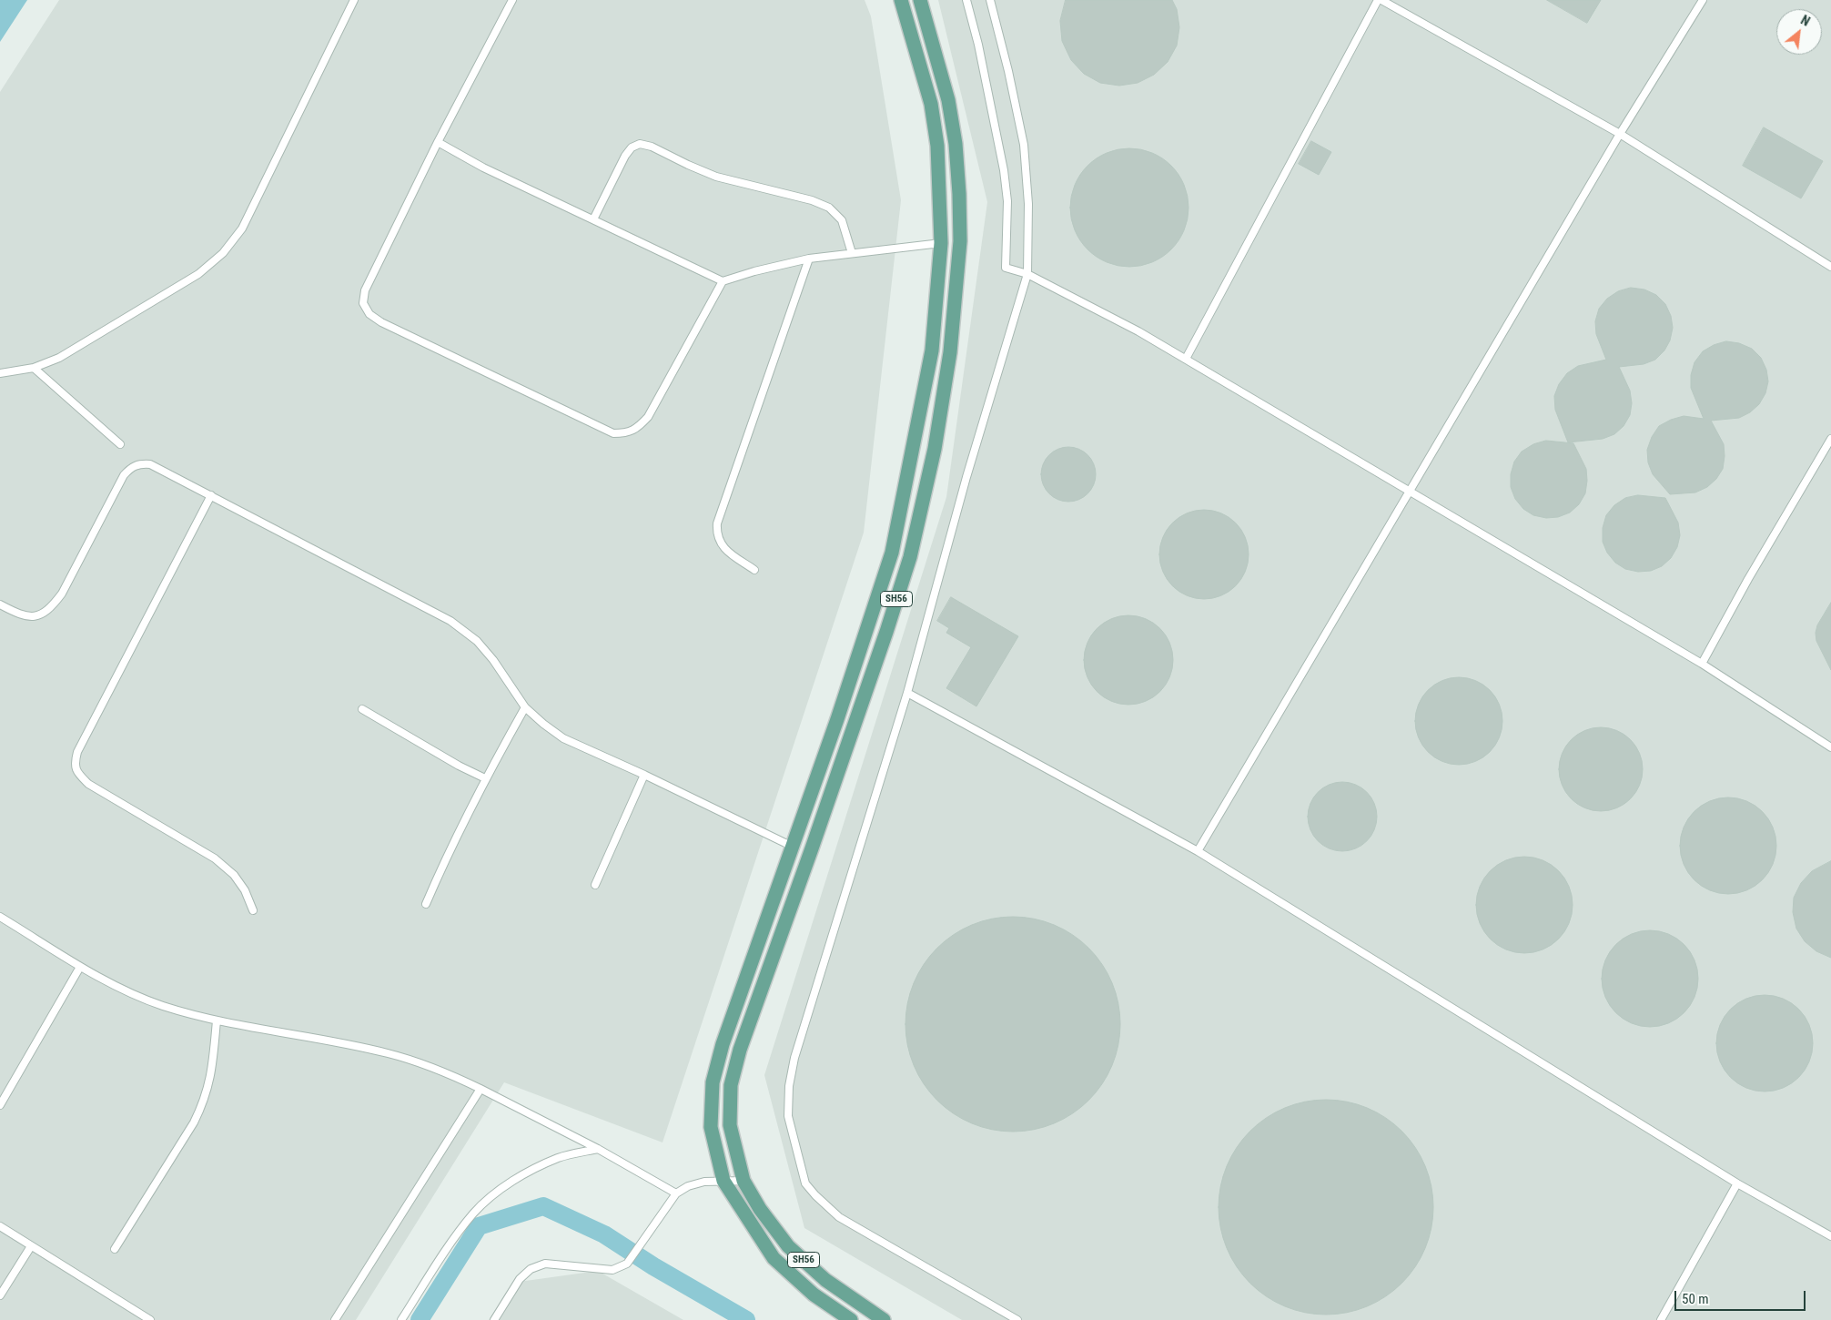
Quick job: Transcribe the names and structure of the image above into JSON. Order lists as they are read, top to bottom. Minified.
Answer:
{"streets":{"main road":["SH56"]},"scale_bar":"50 m","north":"top right"}
